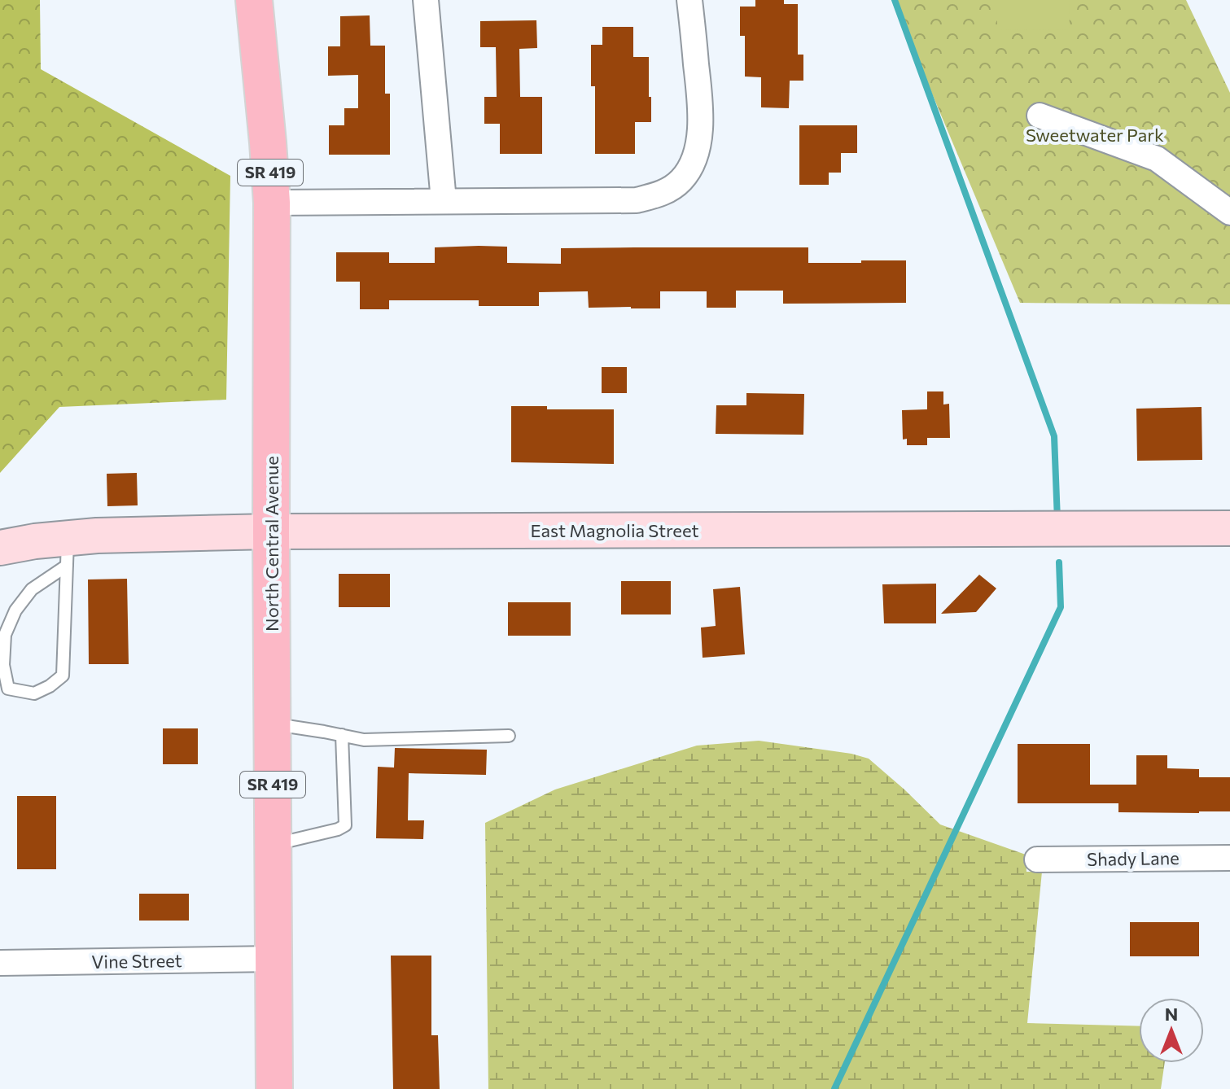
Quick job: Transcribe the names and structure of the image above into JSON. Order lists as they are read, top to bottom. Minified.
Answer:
{"streets":{"main road":["SR 419","North Central Avenue"],"street":["East Magnolia Street","Shady Lane","Vine Street"]},"crossings":[["East Magnolia Street","North Central Avenue"],["North Central Avenue","Vine Street"]],"parks":["Sweetwater Park"],"north":"top"}
